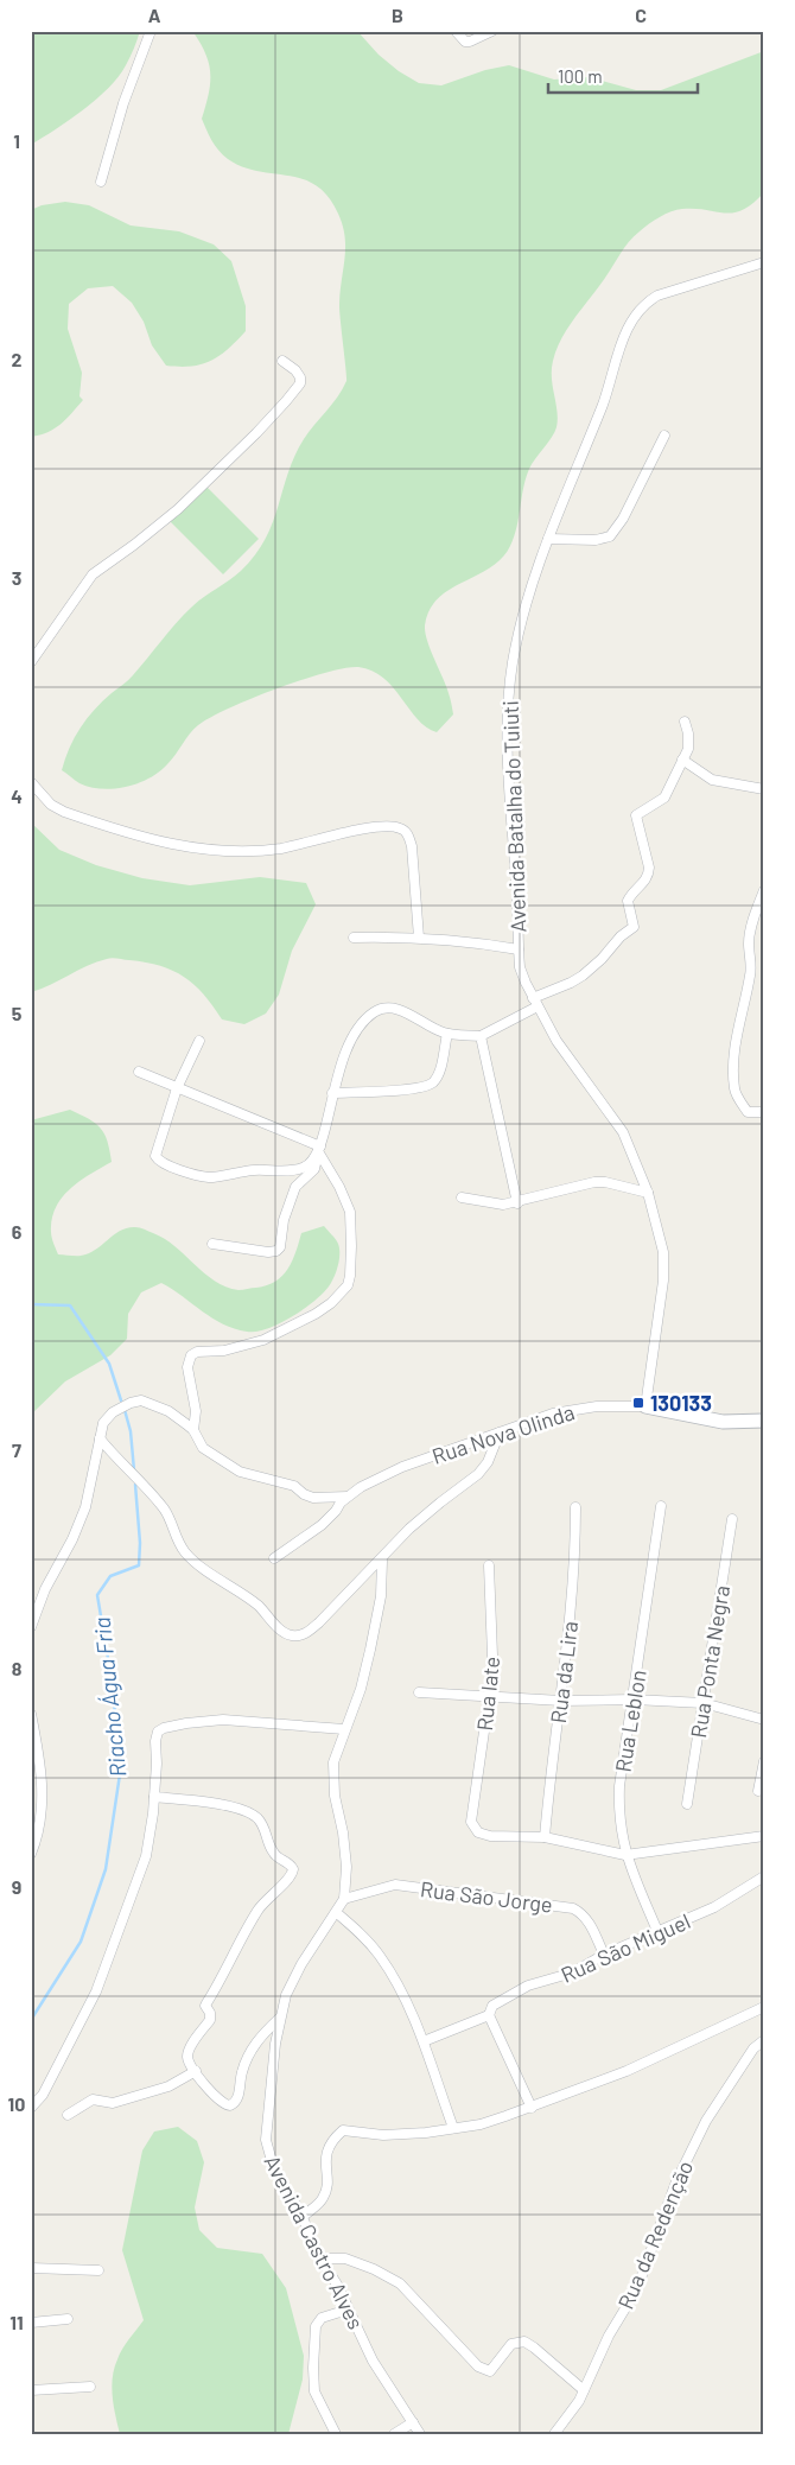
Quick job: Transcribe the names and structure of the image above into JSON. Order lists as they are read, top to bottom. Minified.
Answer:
{"streets":{"street":["Avenida Batalha do Tuiuti","Rua Nova Olinda","Rua Ponta Negra","Rua da Lira","Rua Iate","Rua Leblon","Rua São Jorge","Rua São Miguel","Rua da Redenção","Avenida Castro Alves"]},"crossings":[["Avenida Batalha do Tuiuti","Rua Nova Olinda"],["Rua da Lira","Rua Iate"],["Rua Leblon","Rua São Miguel"],["Rua São Jorge","Rua São Miguel"],["Rua São Jorge","Avenida Castro Alves"]],"water":["Riacho Água Fria"],"places":{"transit":["130133"]},"scale_bar":"100 m","grid":{"columns":["A","B","C"],"rows":["1","2","3","4","5","6","7","8","9","10","11"]}}
